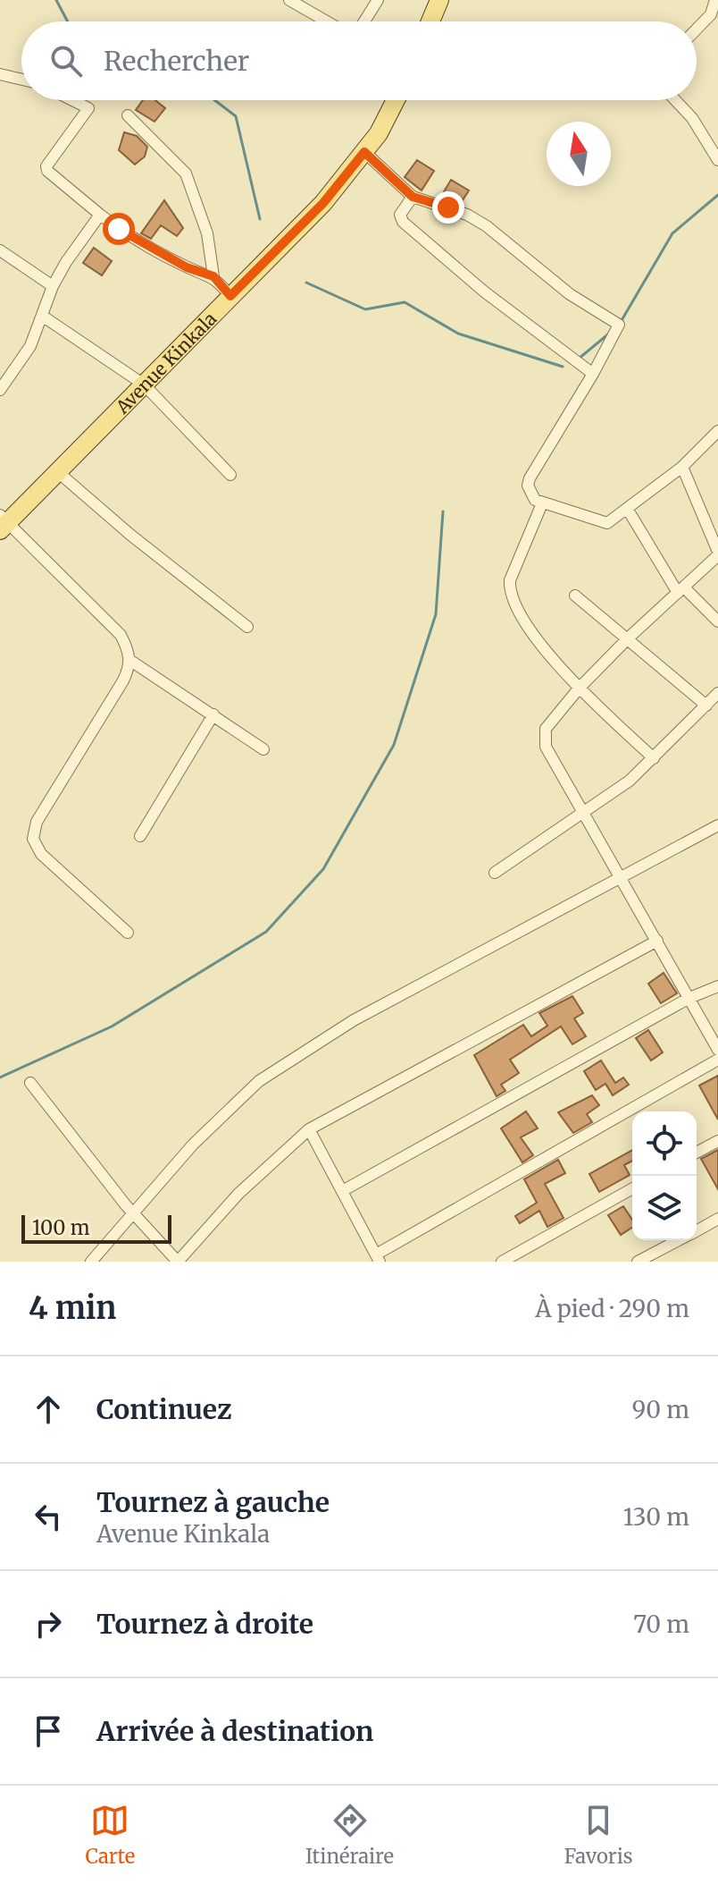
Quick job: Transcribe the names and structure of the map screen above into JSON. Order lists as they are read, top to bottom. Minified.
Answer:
{"streets":{"main road":["Avenue Kinkala"]},"scale_bar":"100 m","north":"top","page":{"search":"Rechercher","scale":"100 m","heading":["4 min","À pied · 290 m"],"list":[["Continuez","90 m"],["Tournez à gauche","Avenue Kinkala","130 m"],["Tournez à droite","70 m"],"Arrivée à destination"],"nav":["Carte","Itinéraire","Favoris"]}}
